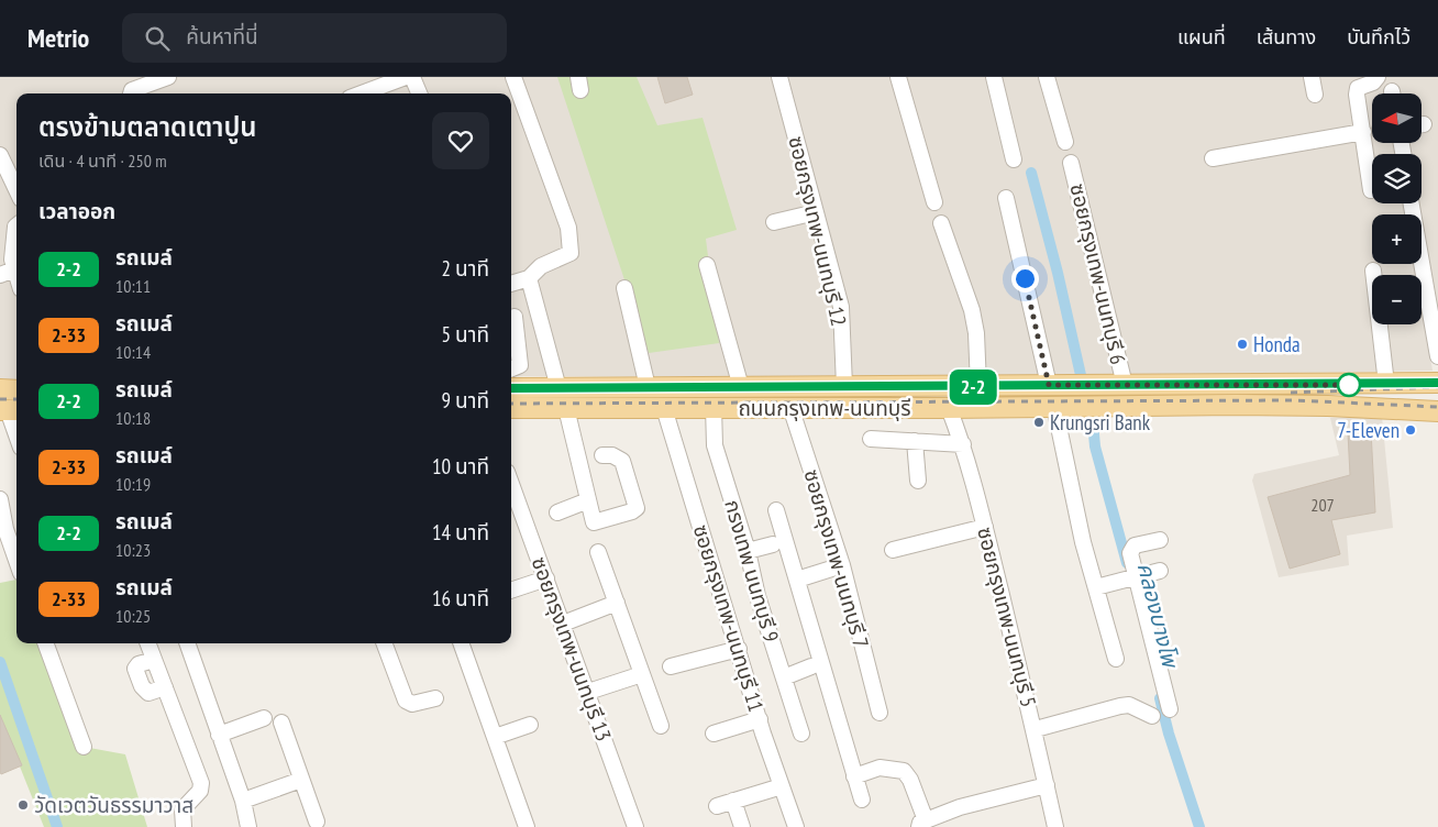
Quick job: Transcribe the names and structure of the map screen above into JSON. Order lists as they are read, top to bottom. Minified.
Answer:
{"streets":{"main road":["ถนนกรุงเทพ-นนทบุรี"],"street":["ซอยกรุงเทพ-นนทบุรี 12","ซอยกรุงเทพ-นนทบุรี 6","ซอยกรุงเทพ-นนทบุรี 7","กรงเทพ นนทบุรี 9","ซอยกรุงเทพ-นนทบุรี 5","ซอยกรุงเทพ-นนทบุรี 11","ซอยกรุงเทพ-นนทบุรี 13"]},"crossings":[["ซอยกรุงเทพ-นนทบุรี 12","ถนนกรุงเทพ-นนทบุรี"],["ซอยกรุงเทพ-นนทบุรี 6","ถนนกรุงเทพ-นนทบุรี"],["ถนนกรุงเทพ-นนทบุรี","ซอยกรุงเทพ-นนทบุรี 7"],["ถนนกรุงเทพ-นนทบุรี","กรงเทพ นนทบุรี 9"],["ถนนกรุงเทพ-นนทบุรี","ซอยกรุงเทพ-นนทบุรี 5"],["ถนนกรุงเทพ-นนทบุรี","ซอยกรุงเทพ-นนทบุรี 11"]],"water":["คลองบางโพ"],"places":["Honda","Krungsri Bank","7-Eleven","วัดเวตวันธรรมาวาส"],"lines":["bus line 2-2"],"house_numbers":["207"],"north":"left","page":{"header":"Metrio","search":"ค้นหาที่นี่","nav":["แผนที่","เส้นทาง","บันทึกไว้"],"on_map":"2-2","map_buttons":["+","−"],"heading":[["ตรงข้ามตลาดเตาปูน","เดิน · 4 นาที · 250 m"],"เวลาออก"],"list":[{"mark":"2-2","name":"รถเมล์","note":"10:11","value":"2 นาที"},{"mark":"2-33","name":"รถเมล์","note":"10:14","value":"5 นาที"},{"mark":"2-2","name":"รถเมล์","note":"10:18","value":"9 นาที"},{"mark":"2-33","name":"รถเมล์","note":"10:19","value":"10 นาที"},{"mark":"2-2","name":"รถเมล์","note":"10:23","value":"14 นาที"},{"mark":"2-33","name":"รถเมล์","note":"10:25","value":"16 นาที"}]}}
